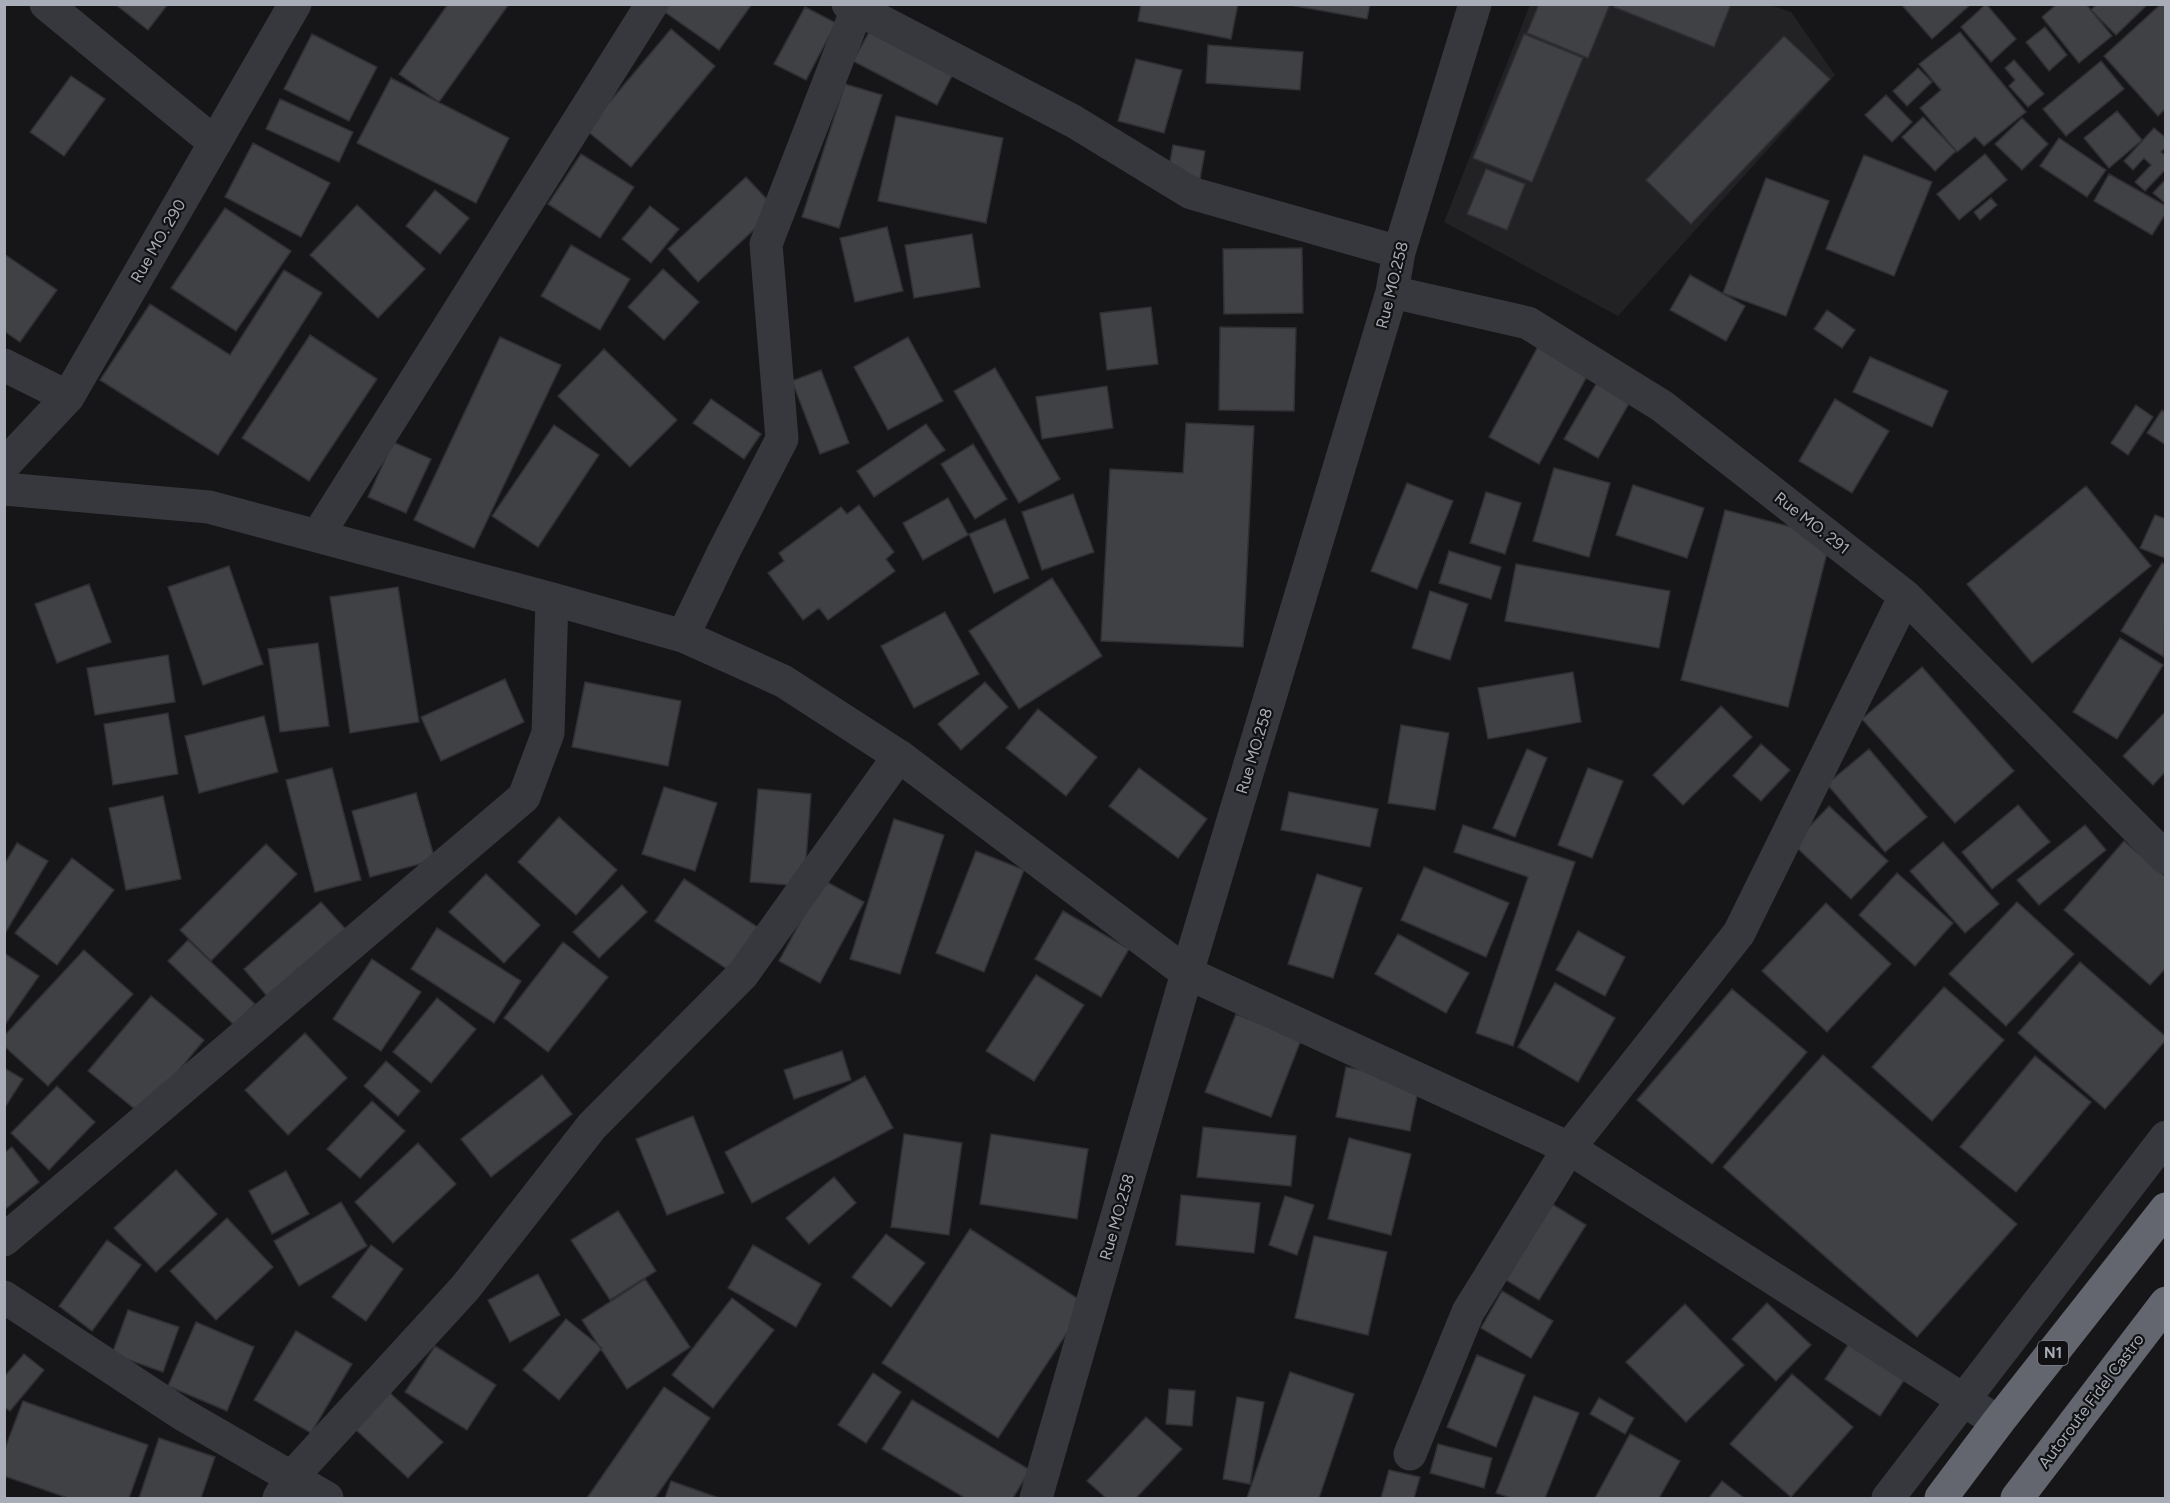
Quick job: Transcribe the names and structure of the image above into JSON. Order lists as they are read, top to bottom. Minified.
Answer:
{"streets":{"highway":["N1","Autoroute Fidel Castro"],"street":["Rue MO. 290","Rue MO.258","Rue MO. 291"]},"crossings":[["Rue MO.258","Rue MO. 291"]]}
